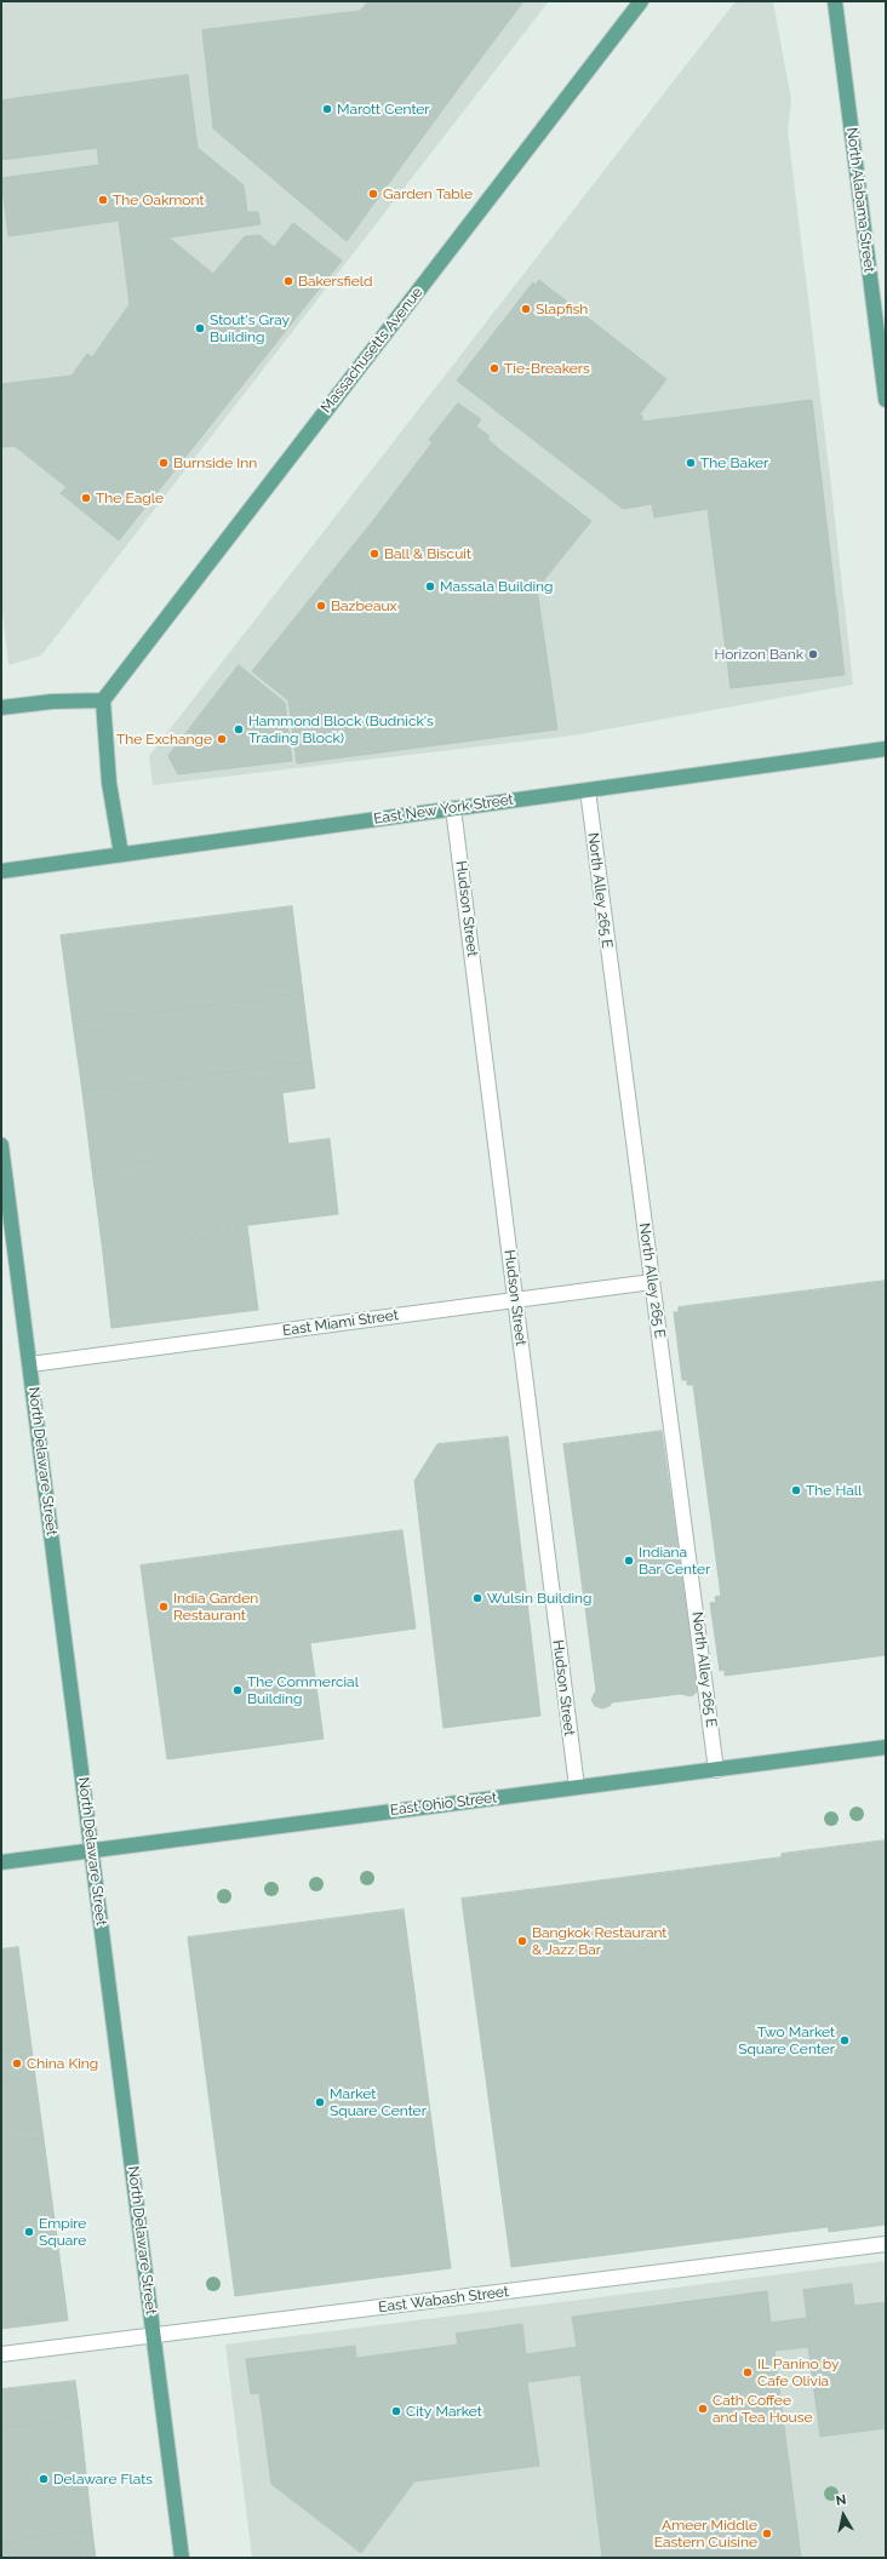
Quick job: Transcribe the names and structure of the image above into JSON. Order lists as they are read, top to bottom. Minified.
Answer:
{"streets":{"main road":["North Alabama Street","Massachusetts Avenue","East New York Street","North Delaware Street","East Ohio Street"],"street":["North Alley 265 E","Hudson Street","East Miami Street","East Wabash Street"]},"crossings":[["East New York Street","North Alley 265 E"],["East New York Street","Hudson Street"],["North Alley 265 E","East Miami Street"],["North Alley 265 E","East Ohio Street"],["Hudson Street","East Miami Street"],["Hudson Street","East Ohio Street"],["East Miami Street","North Delaware Street"],["North Delaware Street","East Ohio Street"],["North Delaware Street","East Wabash Street"]],"places":["Marott Center","Garden Table","The Oakmont","Bakersfield","Slapfish","Stout's Gray Building","Tie-Breakers","Burnside Inn","The Baker","The Eagle","Ball & Biscuit","Massala Building","Bazbeaux","Horizon Bank","Hammond Block (Budnick's Trading Block)","The Exchange","The Hall","Indiana Bar Center","Wulsin Building","India Garden Restaurant","The Commercial Building","Bangkok Restaurant & Jazz Bar","Two Market Square Center","China King","Market Square Center","Empire Square","IL Panino by Cafe Olivia","Cath Coffee and Tea House","City Market","Delaware Flats","Ameer Middle Eastern Cuisine"],"north":"top"}
